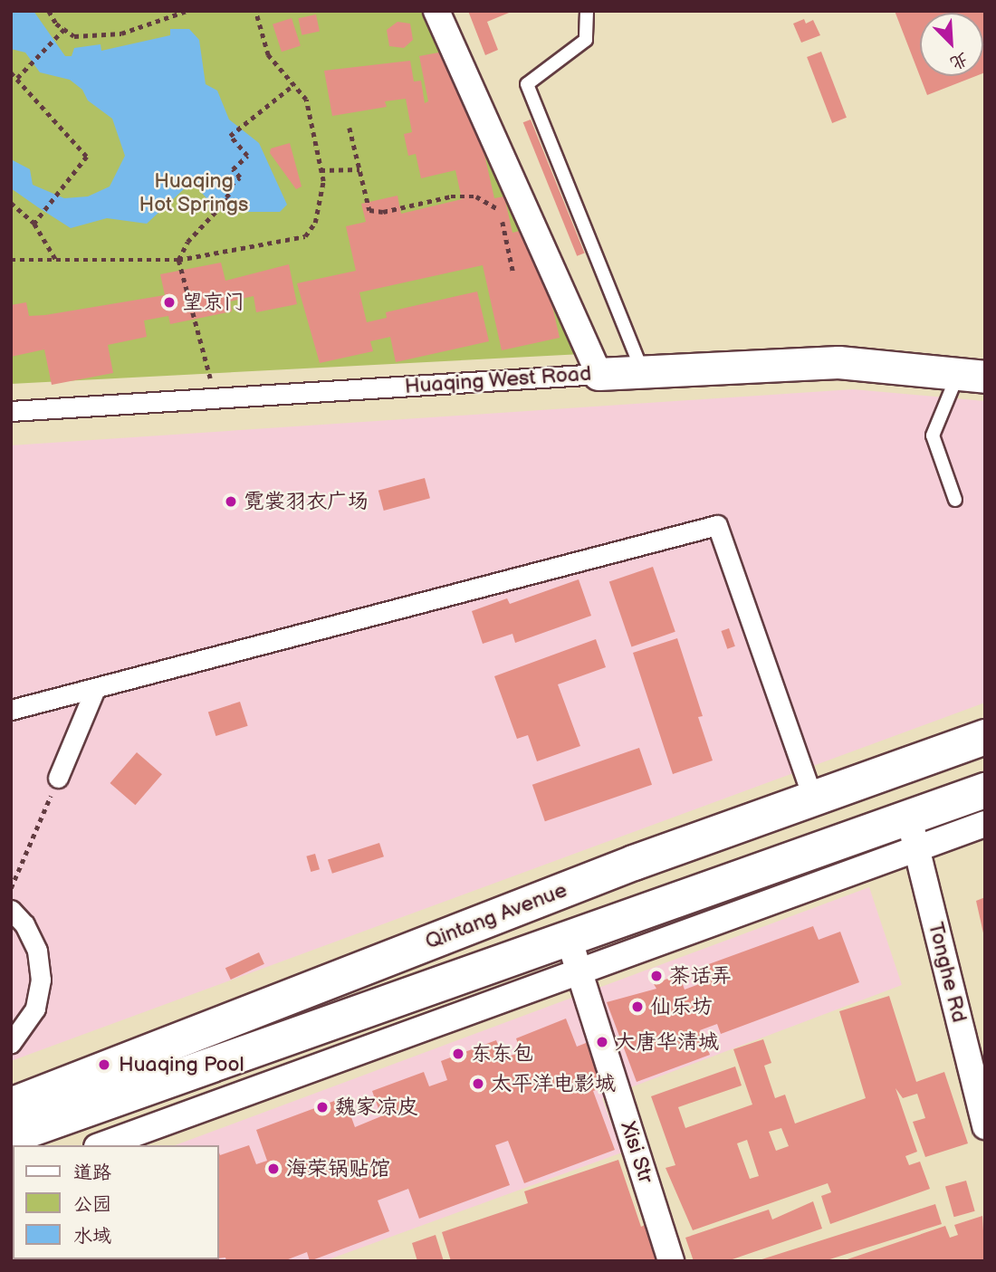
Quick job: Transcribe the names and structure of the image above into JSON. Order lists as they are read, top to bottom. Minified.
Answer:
{"streets":{"main road":["Qintang Avenue"],"street":["Huaqing West Road","Tonghe Rd","Xisi Str"]},"crossings":[["Qintang Avenue","Tonghe Rd"],["Qintang Avenue","Xisi Str"]],"parks":["Huaqing Hot Springs"],"places":["望京门","霓裳羽衣广场","茶话弄","仙乐坊","大唐华清城","东东包","Huaqing Pool","太平洋电影城","魏家凉皮","海荣锅贴馆"],"legend":["道路","公园","水域"],"north":"bottom right"}
